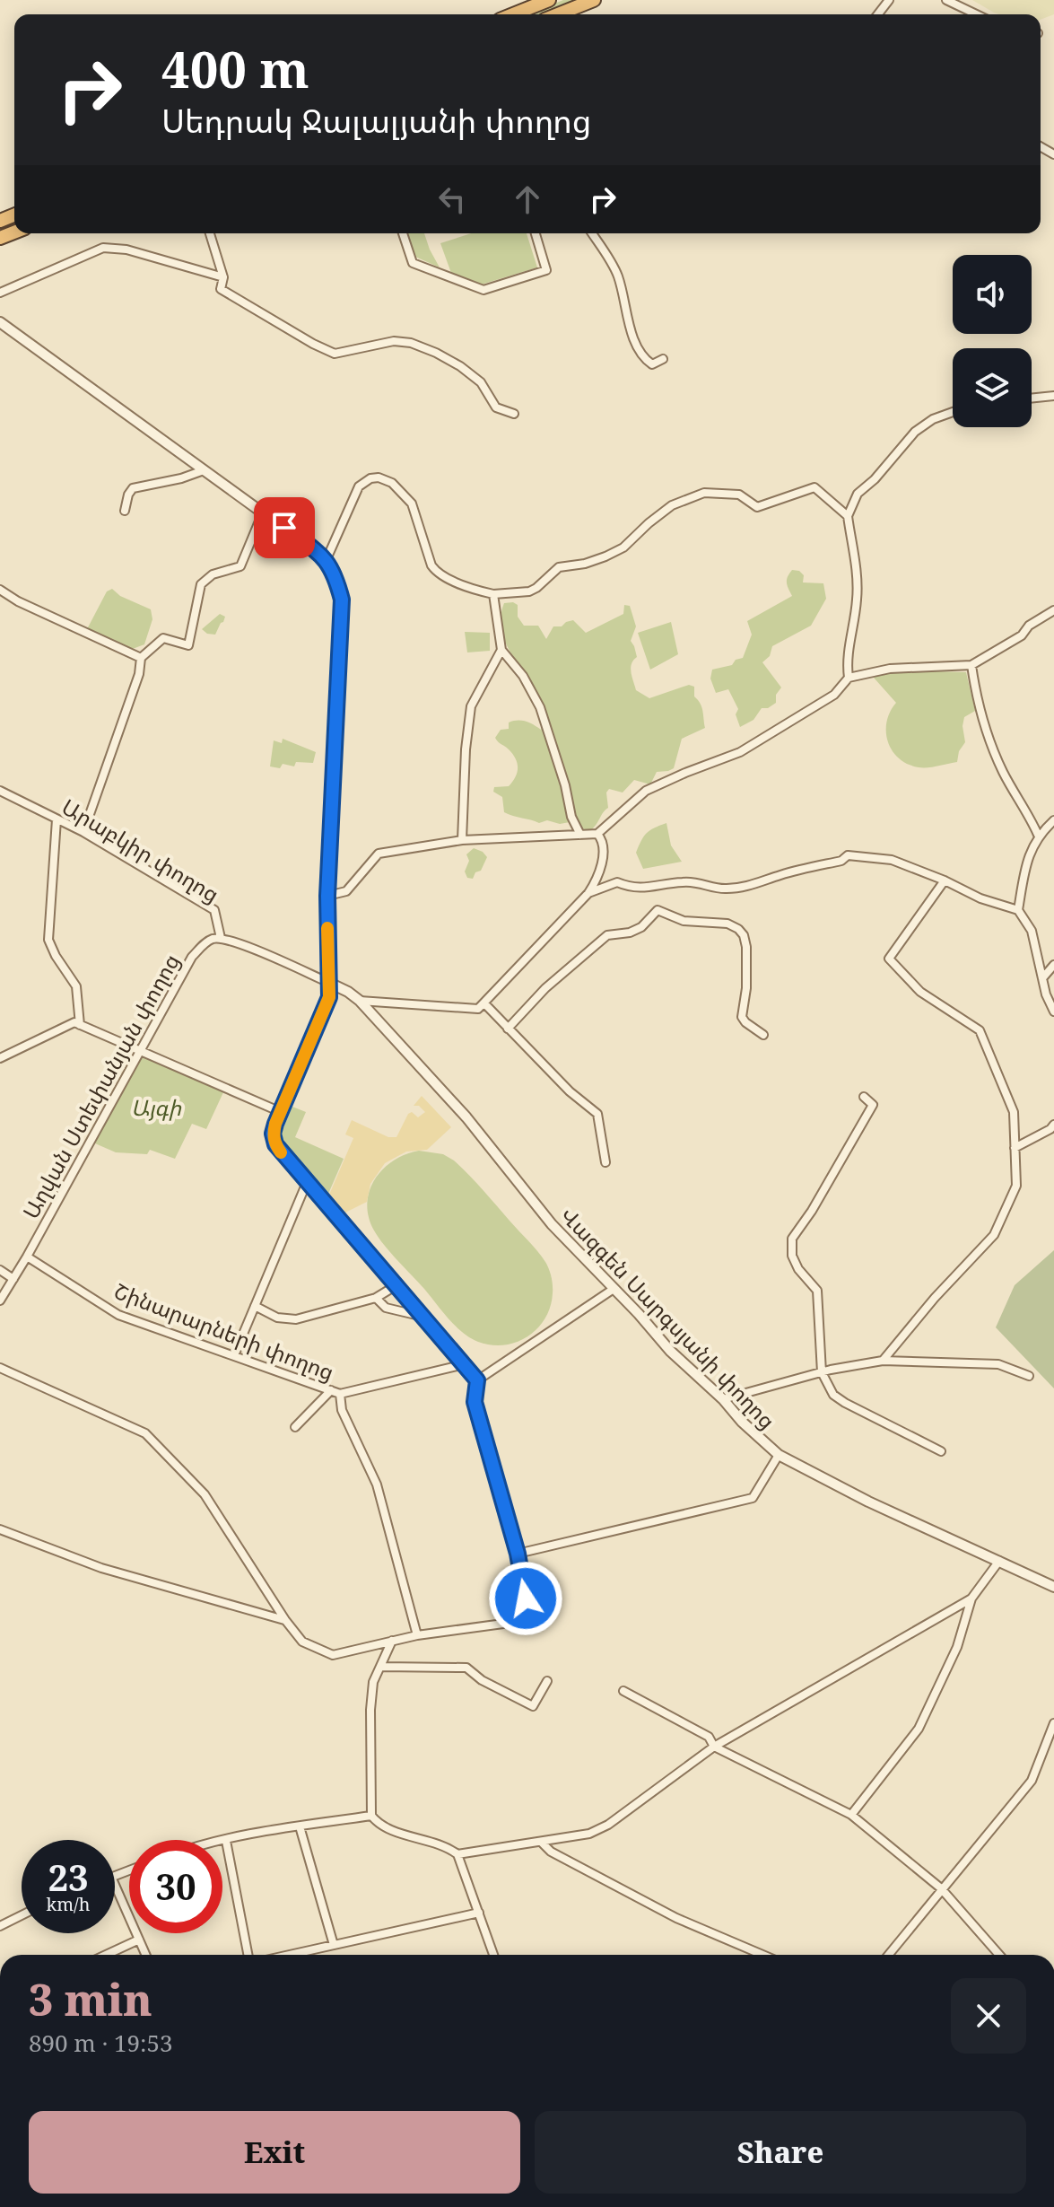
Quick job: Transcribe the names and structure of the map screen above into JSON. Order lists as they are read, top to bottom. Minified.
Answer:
{"streets":{"street":["Արաբկիր փողոց","Աղվան Ստեփանյան փողոց","Վազգեն Սարգսյանի փողոց","Շինարարների փողոց"]},"crossings":[["Արաբկիր փողոց","Աղվան Ստեփանյան փողոց"],["Աղվան Ստեփանյան փողոց","Շինարարների փողոց"]],"parks":["Այգի"],"page":{"turn":["400 m","Սեդրակ Ջալալյանի փողոց"],"speed":"23 km/h","limit":"30","heading":["3 min","890 m · 19:53"],"buttons":["Exit","Share"]}}
